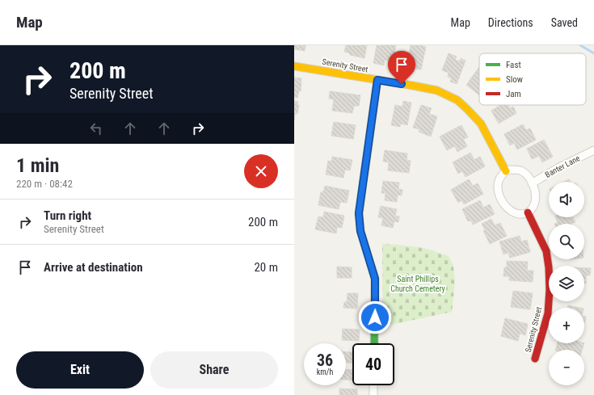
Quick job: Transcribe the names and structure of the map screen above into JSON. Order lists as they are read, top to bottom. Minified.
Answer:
{"streets":{"street":["Serenity Street","Banter Lane"]},"crossings":[["Serenity Street","Banter Lane"]],"parks":["Saint Phillips Church Cemetery"],"legend":["Fast","Slow","Jam"],"page":{"header":"Map","nav":["Map","Directions","Saved"],"turn":["200 m","Serenity Street"],"heading":["1 min","220 m · 08:42"],"map_buttons":["+","−"],"list":[{"name":"Turn right","note":"Serenity Street","value":"200 m"},{"name":"Arrive at destination","value":"20 m"}],"speed":"36 km/h","limit":"40","buttons":["Exit","Share"]}}
